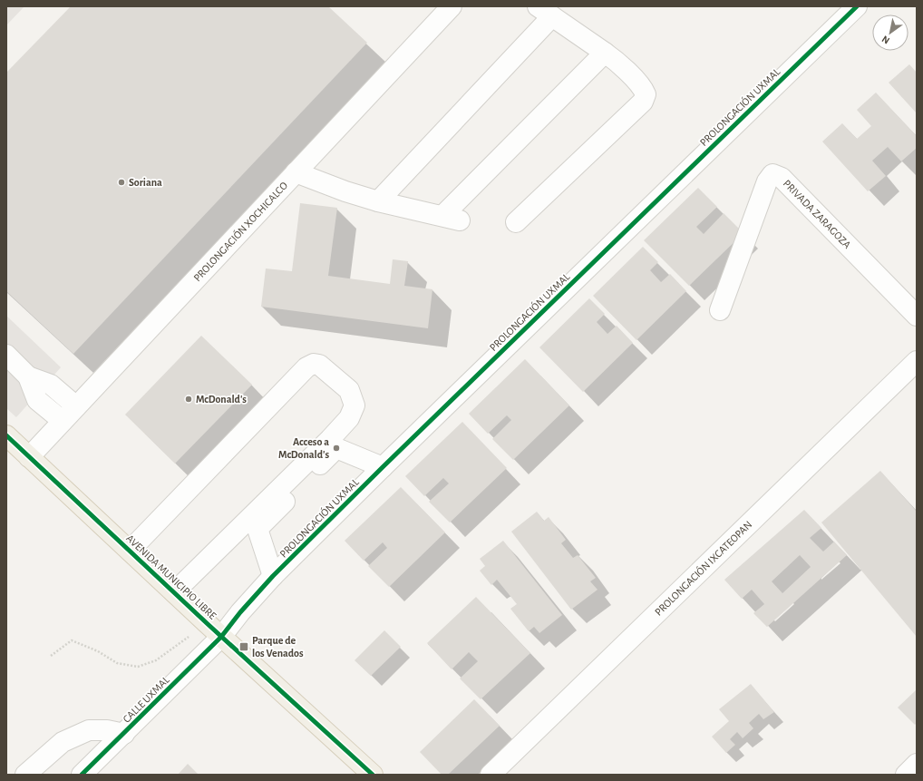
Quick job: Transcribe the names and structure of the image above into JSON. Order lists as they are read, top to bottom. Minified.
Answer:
{"streets":{"main road":["AVENIDA MUNICIPIO LIBRE"],"street":["PROLONGACIÓN UXMAL","PRIVADA ZARAGOZA","PROLONGACIÓN XOCHICALCO","PROLONGACIÓN IXCATEOPAN","CALLE UXMAL"]},"crossings":[["PROLONGACIÓN UXMAL","AVENIDA MUNICIPIO LIBRE"],["PROLONGACIÓN UXMAL","CALLE UXMAL"],["PROLONGACIÓN XOCHICALCO","AVENIDA MUNICIPIO LIBRE"],["AVENIDA MUNICIPIO LIBRE","CALLE UXMAL"]],"places":{"other":["Soriana","McDonald's","Acceso a McDonald's"],"transit":["Parque de los Venados"]},"north":"bottom left"}
